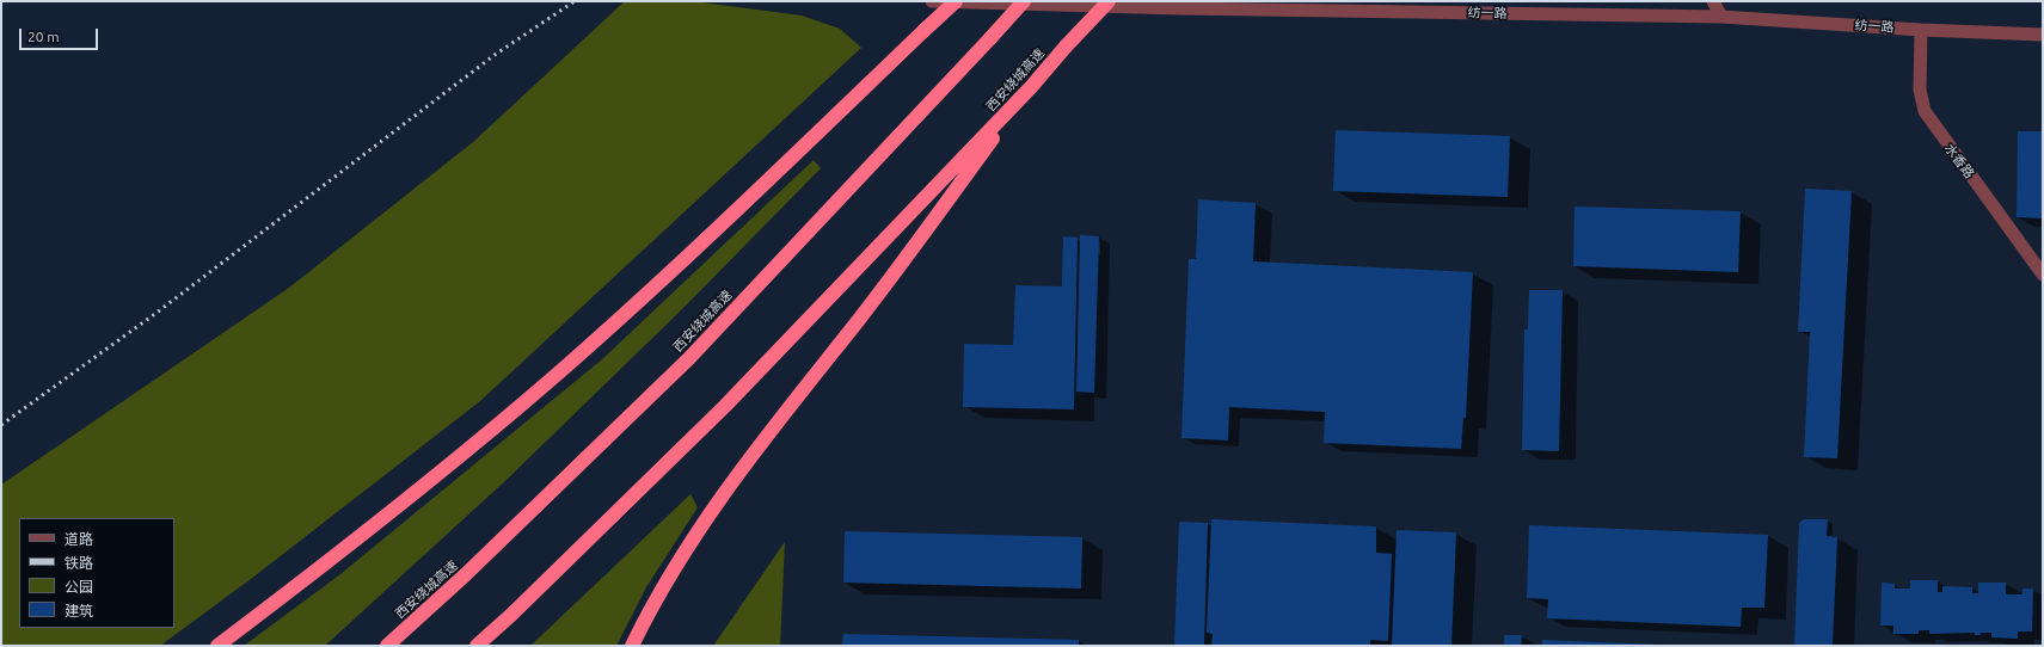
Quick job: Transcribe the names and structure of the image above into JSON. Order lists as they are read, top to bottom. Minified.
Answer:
{"streets":{"highway":["西安绕城高速"],"street":["纺一路","水香路"]},"crossings":[["纺一路","水香路"]],"legend":["道路","铁路","公园","建筑"],"scale_bar":"20 m"}
